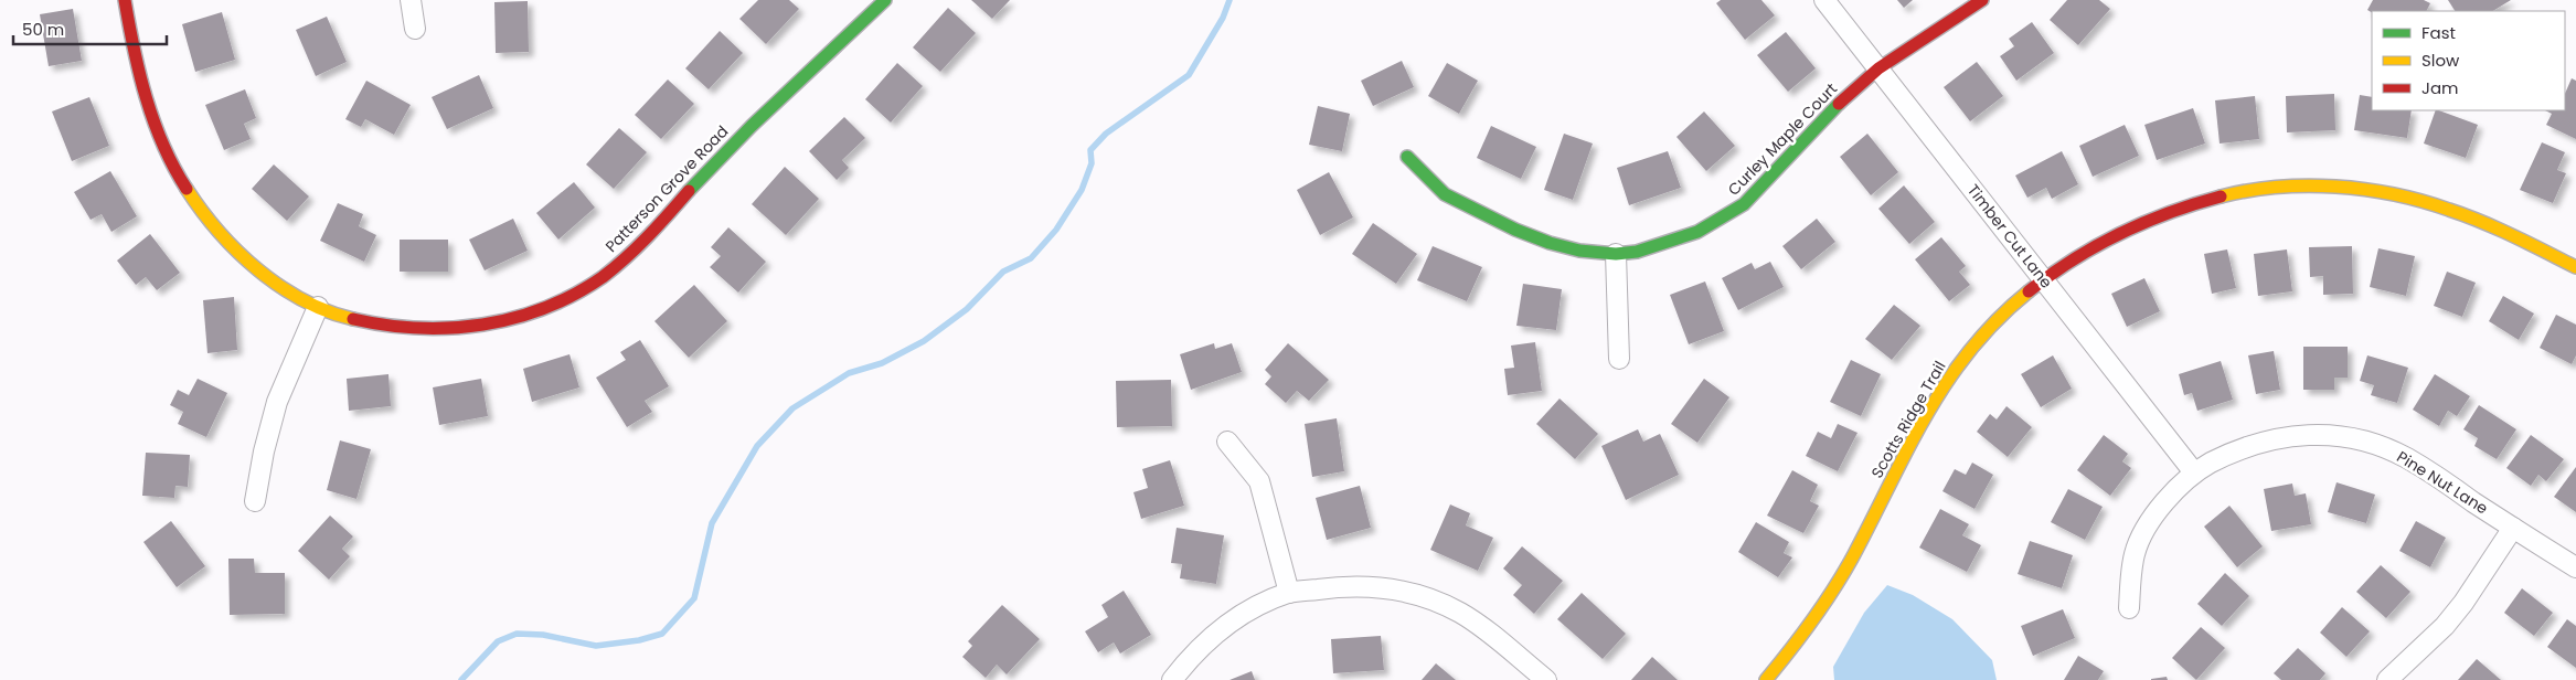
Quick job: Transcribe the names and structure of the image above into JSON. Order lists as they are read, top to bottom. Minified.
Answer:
{"streets":{"street":["Curley Maple Court","Patterson Grove Road","Timber Cut Lane","Scotts Ridge Trail","Pine Nut Lane"]},"crossings":[["Curley Maple Court","Timber Cut Lane"],["Timber Cut Lane","Scotts Ridge Trail"],["Timber Cut Lane","Pine Nut Lane"]],"legend":["Fast","Slow","Jam"],"scale_bar":"50 m"}
